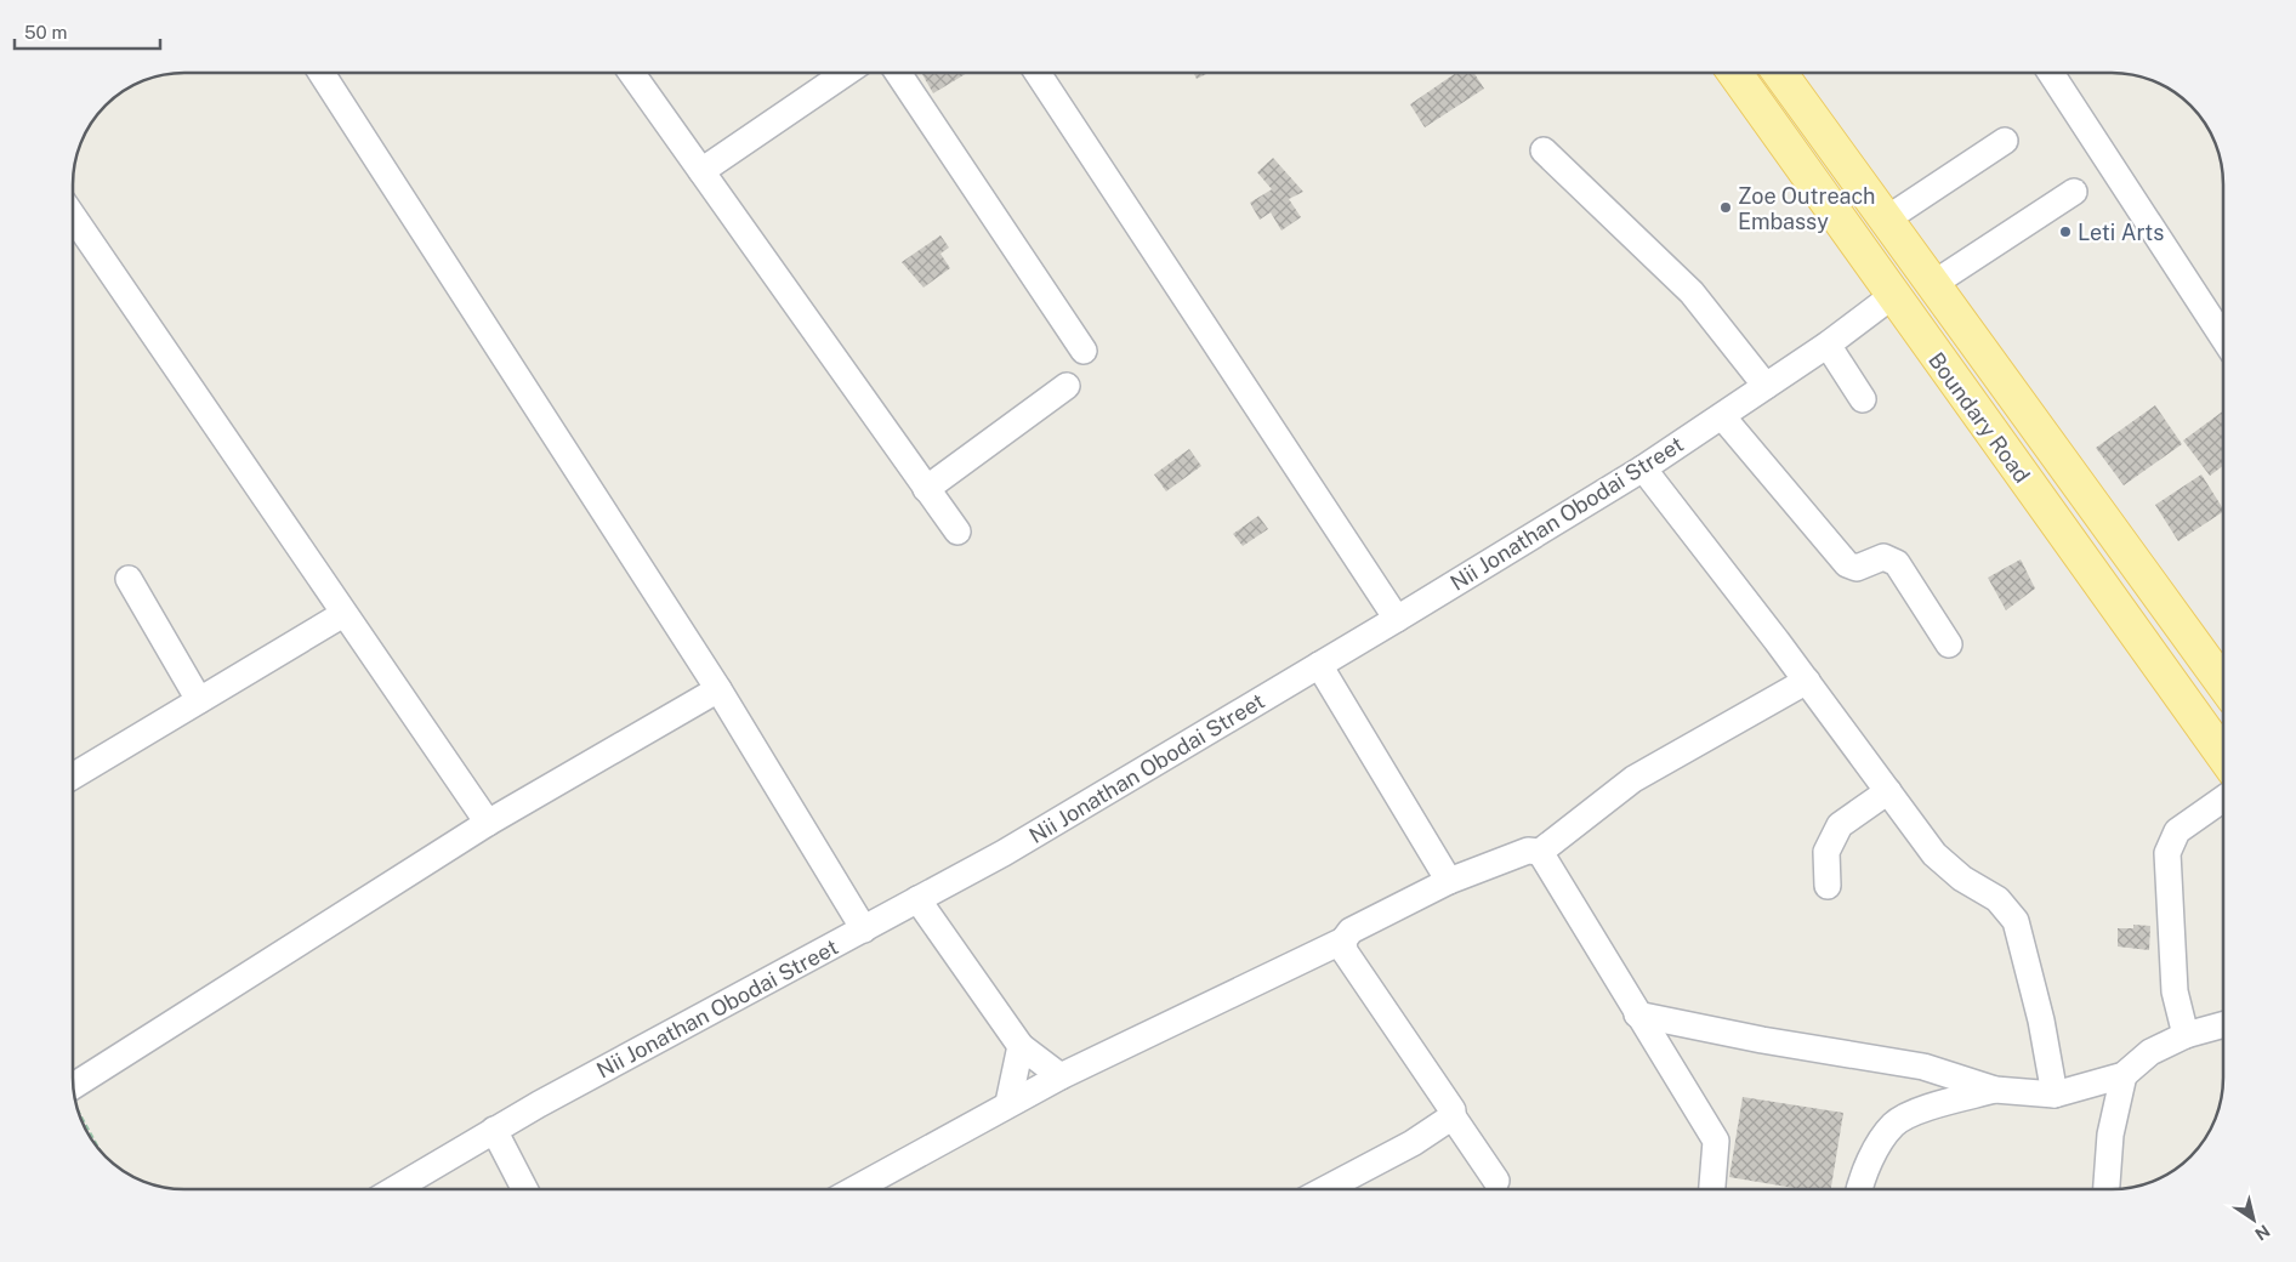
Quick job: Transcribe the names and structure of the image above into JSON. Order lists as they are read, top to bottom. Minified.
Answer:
{"streets":{"main road":["Boundary Road"],"street":["Nii Jonathan Obodai Street"]},"crossings":[["Boundary Road","Nii Jonathan Obodai Street"]],"places":["Zoe Outreach Embassy","Leti Arts"],"scale_bar":"50 m","north":"bottom right"}
